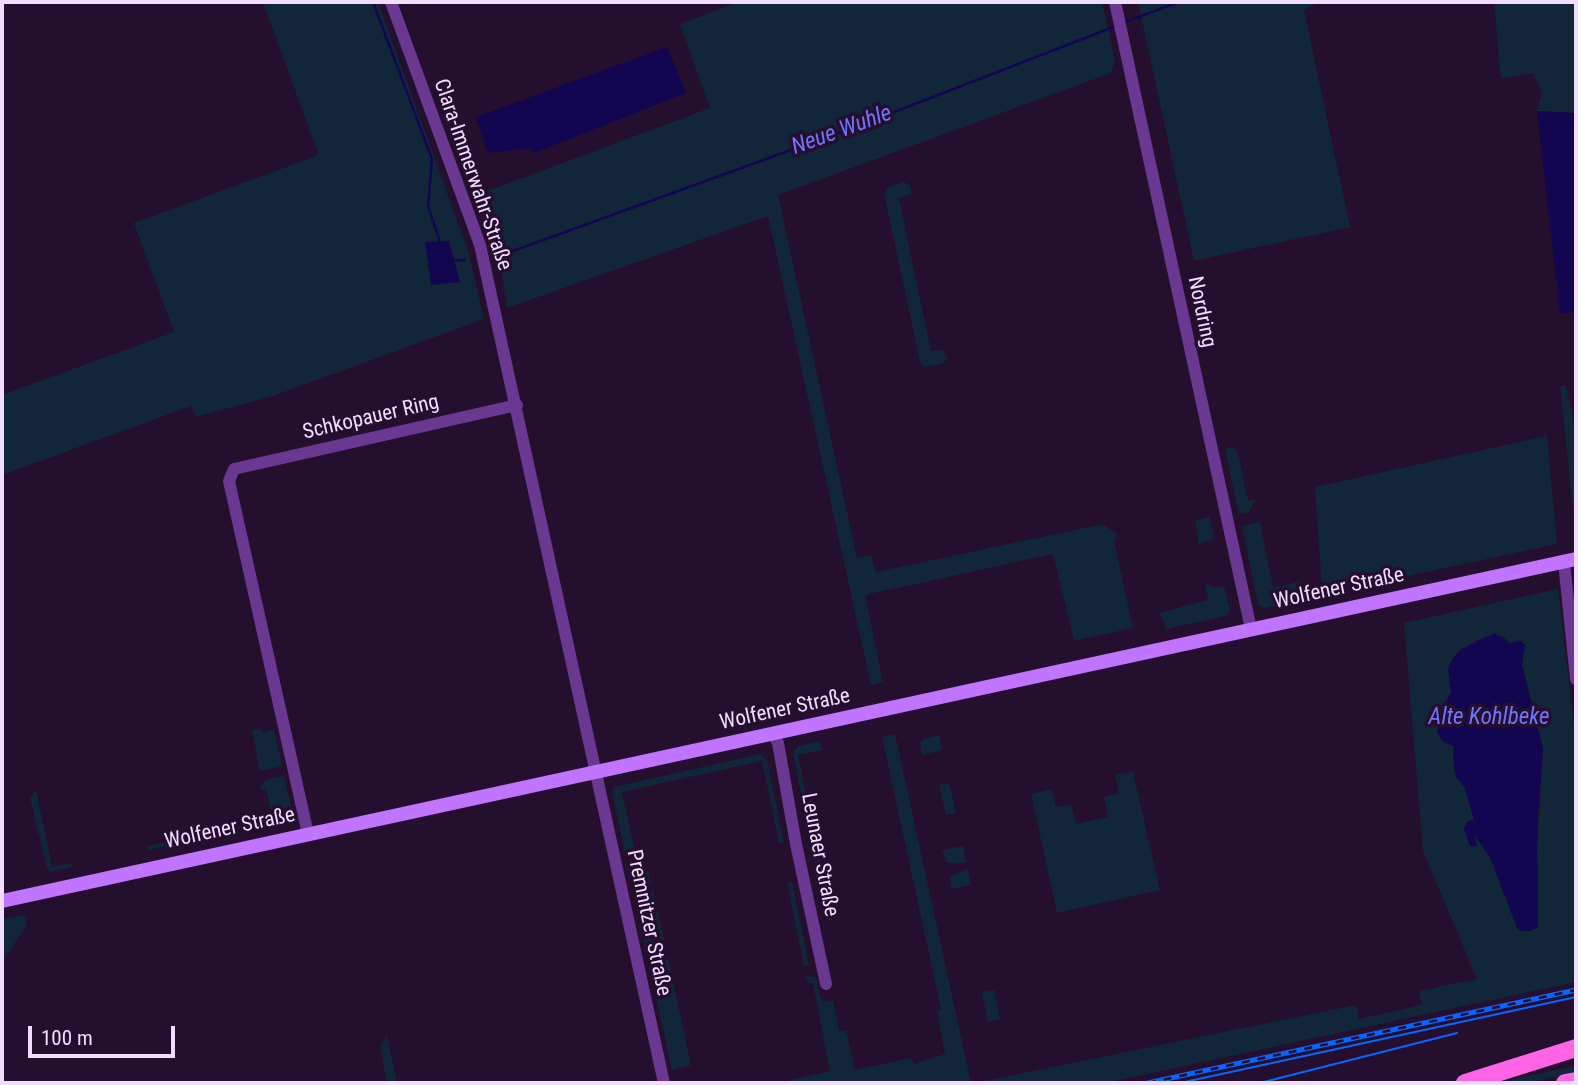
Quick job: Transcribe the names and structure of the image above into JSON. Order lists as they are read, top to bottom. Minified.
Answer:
{"streets":{"street":["Clara-Immerwahr-Straße","Nordring","Schkopauer Ring","Wolfener Straße","Leunaer Straße","Premnitzer Straße"]},"crossings":[["Clara-Immerwahr-Straße","Schkopauer Ring"],["Nordring","Wolfener Straße"],["Schkopauer Ring","Wolfener Straße"],["Wolfener Straße","Leunaer Straße"],["Wolfener Straße","Premnitzer Straße"]],"water":["Neue Wuhle","Alte Kohlbeke"],"scale_bar":"100 m"}
